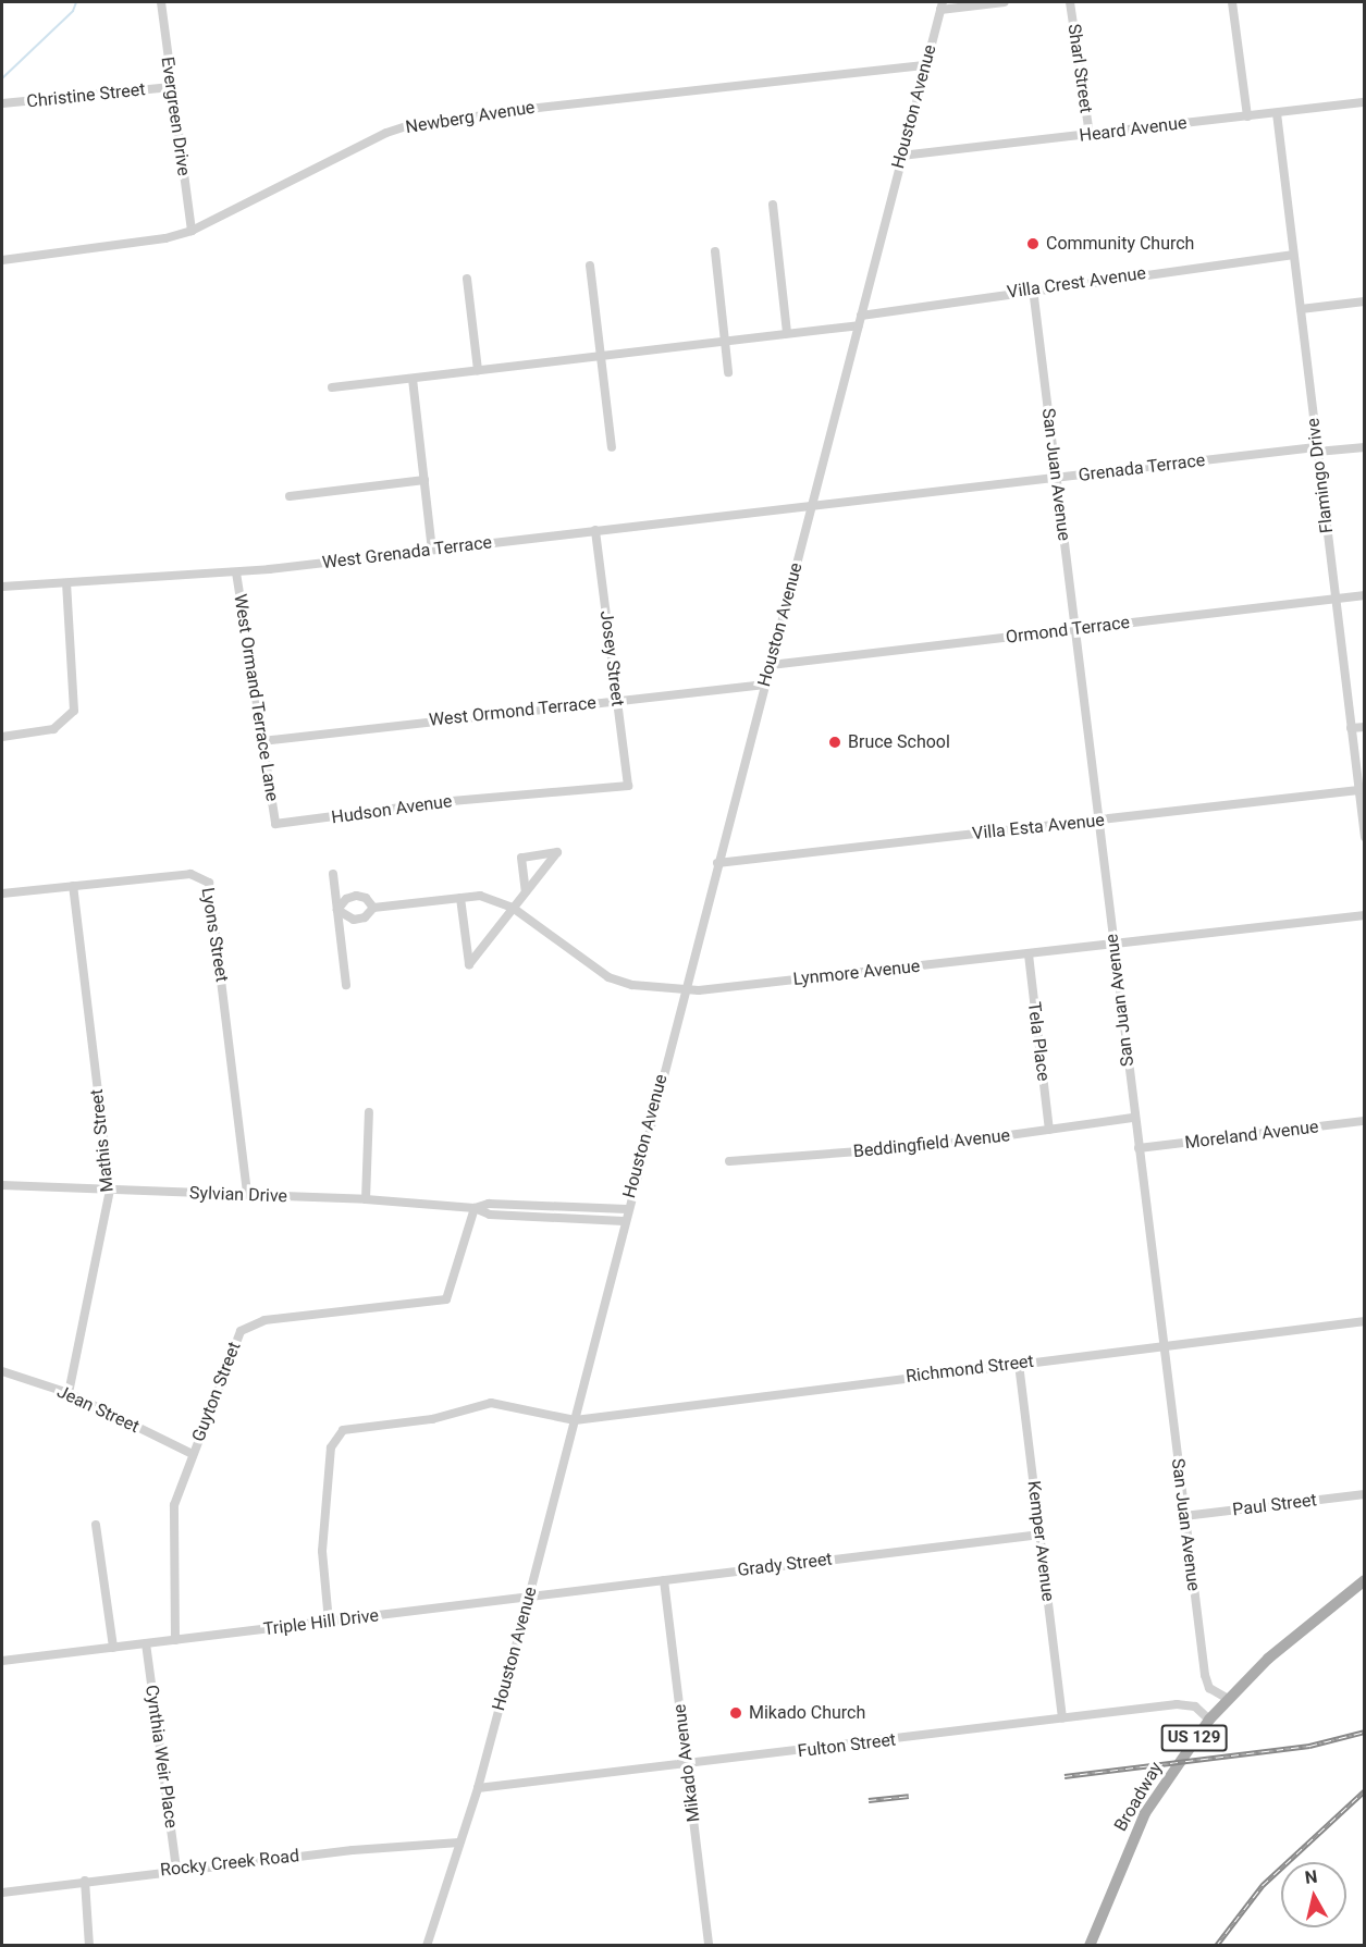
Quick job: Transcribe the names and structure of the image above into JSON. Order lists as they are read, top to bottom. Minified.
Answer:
{"streets":{"main road":["US 129","Broadway"],"street":["Sharl Street","Christine Street","Houston Avenue","Evergreen Drive","Newberg Avenue","Heard Avenue","Villa Crest Avenue","Grenada Terrace","San Juan Avenue","Flamingo Drive","West Grenada Terrace","Ormond Terrace","Josey Street","West Ormand Terrace Lane","West Ormond Terrace","Hudson Avenue","Villa Esta Avenue","Lyons Street","Lynmore Avenue","Tela Place","Moreland Avenue","Mathis Street","Beddingfield Avenue","Sylvian Drive","Richmond Street","Guyton Street","Jean Street","Paul Street","Kemper Avenue","Grady Street","Triple Hill Drive","Fulton Street","Cynthia Weir Place","Mikado Avenue","Rocky Creek Road"]},"crossings":[["Sharl Street","Heard Avenue"],["Christine Street","Evergreen Drive"],["Houston Avenue","Newberg Avenue"],["Houston Avenue","Heard Avenue"],["Houston Avenue","Villa Crest Avenue"],["Houston Avenue","Grenada Terrace"],["Houston Avenue","West Grenada Terrace"],["Houston Avenue","Ormond Terrace"],["Houston Avenue","West Ormond Terrace"],["Houston Avenue","Villa Esta Avenue"],["Houston Avenue","Lynmore Avenue"],["Houston Avenue","Sylvian Drive"],["Houston Avenue","Richmond Street"],["Houston Avenue","Grady Street"],["Houston Avenue","Triple Hill Drive"],["Houston Avenue","Fulton Street"],["Houston Avenue","Rocky Creek Road"],["Evergreen Drive","Newberg Avenue"],["Heard Avenue","Flamingo Drive"],["Villa Crest Avenue","San Juan Avenue"],["Villa Crest Avenue","Flamingo Drive"],["Grenada Terrace","San Juan Avenue"],["Grenada Terrace","Flamingo Drive"],["Grenada Terrace","West Grenada Terrace"],["San Juan Avenue","Ormond Terrace"],["San Juan Avenue","Villa Esta Avenue"],["San Juan Avenue","Lynmore Avenue"],["San Juan Avenue","Moreland Avenue"],["San Juan Avenue","Beddingfield Avenue"],["San Juan Avenue","Richmond Street"],["San Juan Avenue","Paul Street"],["San Juan Avenue","Broadway"],["Flamingo Drive","Ormond Terrace"],["Flamingo Drive","Villa Esta Avenue"],["West Grenada Terrace","Josey Street"],["West Grenada Terrace","West Ormand Terrace Lane"],["Josey Street","West Ormond Terrace"],["Josey Street","Hudson Avenue"],["West Ormand Terrace Lane","West Ormond Terrace"],["West Ormand Terrace Lane","Hudson Avenue"],["Lyons Street","Mathis Street"],["Lyons Street","Sylvian Drive"],["Lynmore Avenue","Tela Place"],["Tela Place","Beddingfield Avenue"],["Mathis Street","Sylvian Drive"],["Mathis Street","Jean Street"],["Sylvian Drive","Guyton Street"],["Richmond Street","Kemper Avenue"],["Richmond Street","Triple Hill Drive"],["Guyton Street","Jean Street"],["Guyton Street","Triple Hill Drive"],["Kemper Avenue","Grady Street"],["Kemper Avenue","Fulton Street"],["Grady Street","Triple Hill Drive"],["Grady Street","Mikado Avenue"],["Triple Hill Drive","Cynthia Weir Place"],["Fulton Street","Mikado Avenue"],["Fulton Street","Broadway"],["Cynthia Weir Place","Rocky Creek Road"]],"places":["Community Church","Bruce School","Mikado Church"],"north":"top"}
